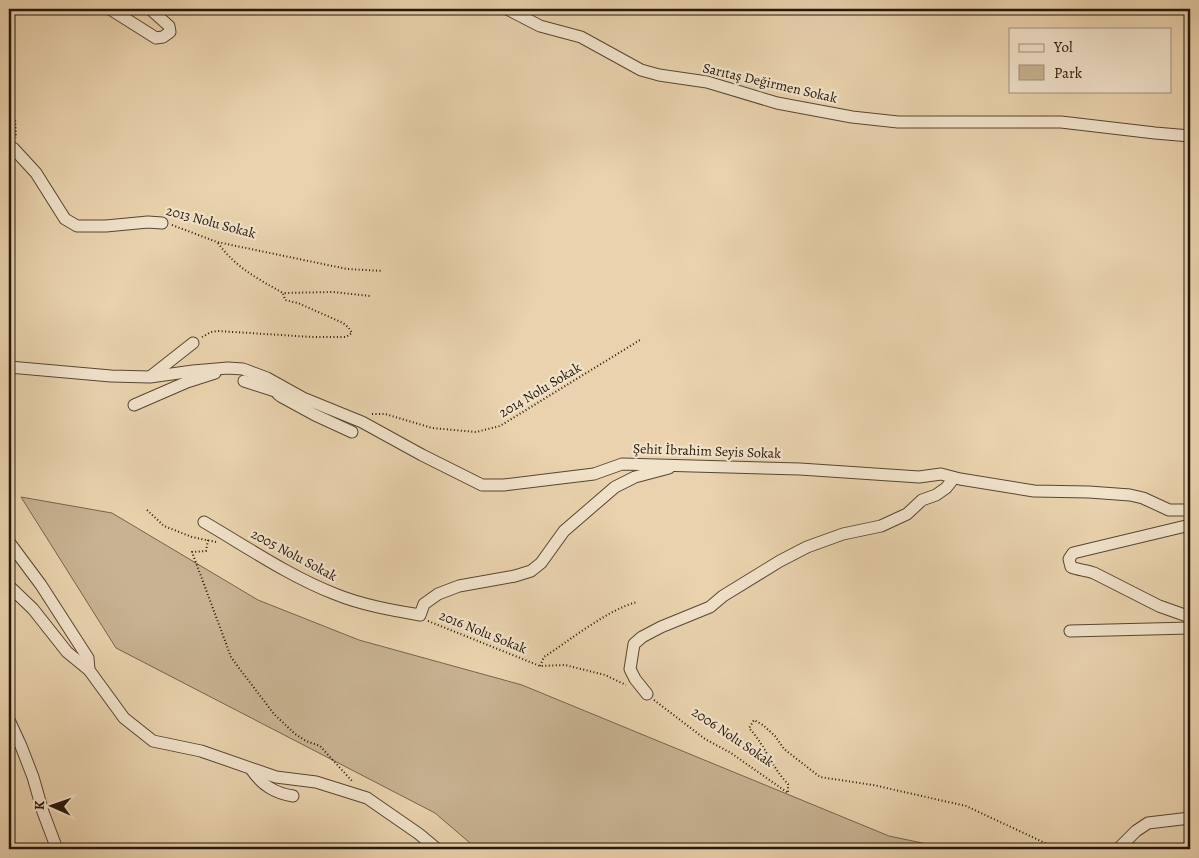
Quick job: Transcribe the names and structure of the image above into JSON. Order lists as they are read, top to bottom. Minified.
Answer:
{"streets":{"street":["Sarıtaş Değirmen Sokak","2013 Nolu Sokak","Şehit İbrahim Seyis Sokak","2005 Nolu Sokak"],"path":["2014 Nolu Sokak","2016 Nolu Sokak","2006 Nolu Sokak"]},"crossings":[["2014 Nolu Sokak","Şehit İbrahim Seyis Sokak"],["2005 Nolu Sokak","2016 Nolu Sokak"]],"legend":["Yol","Park"],"north":"left"}
